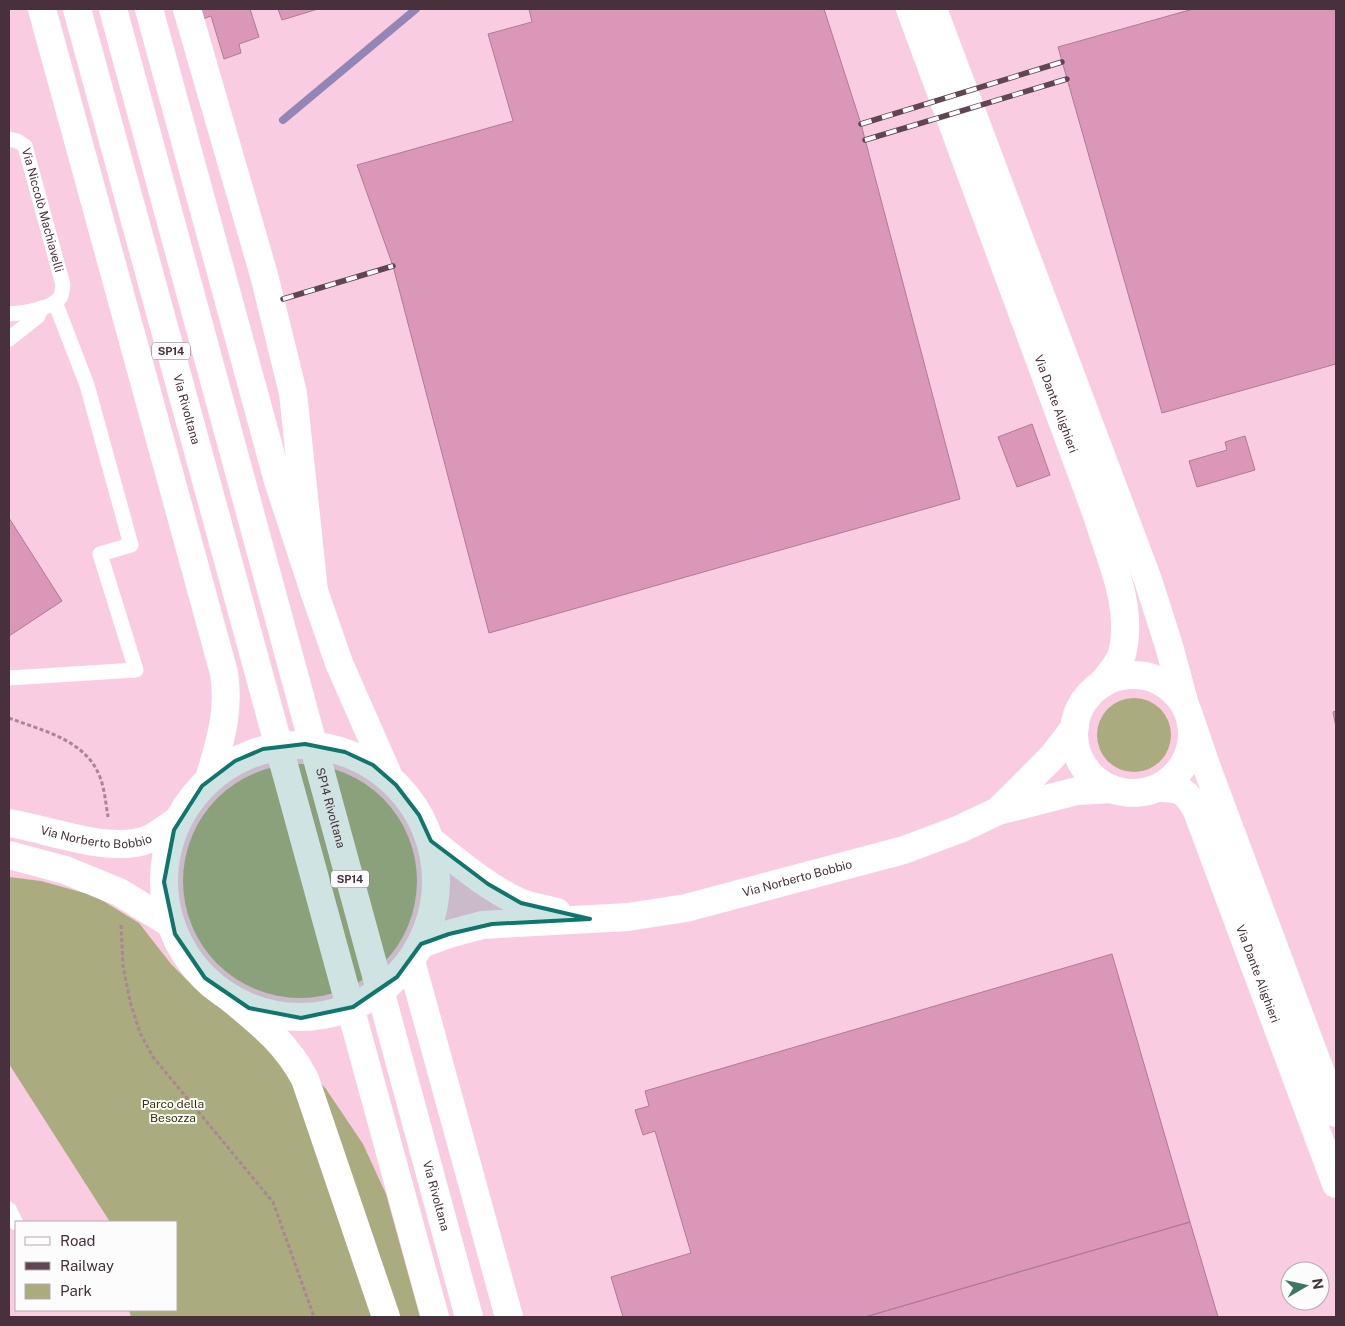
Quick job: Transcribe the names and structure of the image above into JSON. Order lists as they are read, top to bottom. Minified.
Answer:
{"streets":{"main road":["SP14","Via Dante Alighieri","Via Rivoltana","SP14 Rivoltana","Via Norberto Bobbio"],"lane":["Via Niccolò Machiavelli"]},"crossings":[["SP14","Via Norberto Bobbio"],["Via Dante Alighieri","Via Norberto Bobbio"],["Via Rivoltana","SP14 Rivoltana"]],"parks":["Parco della Besozza"],"legend":["Road","Railway","Park"],"north":"right"}
